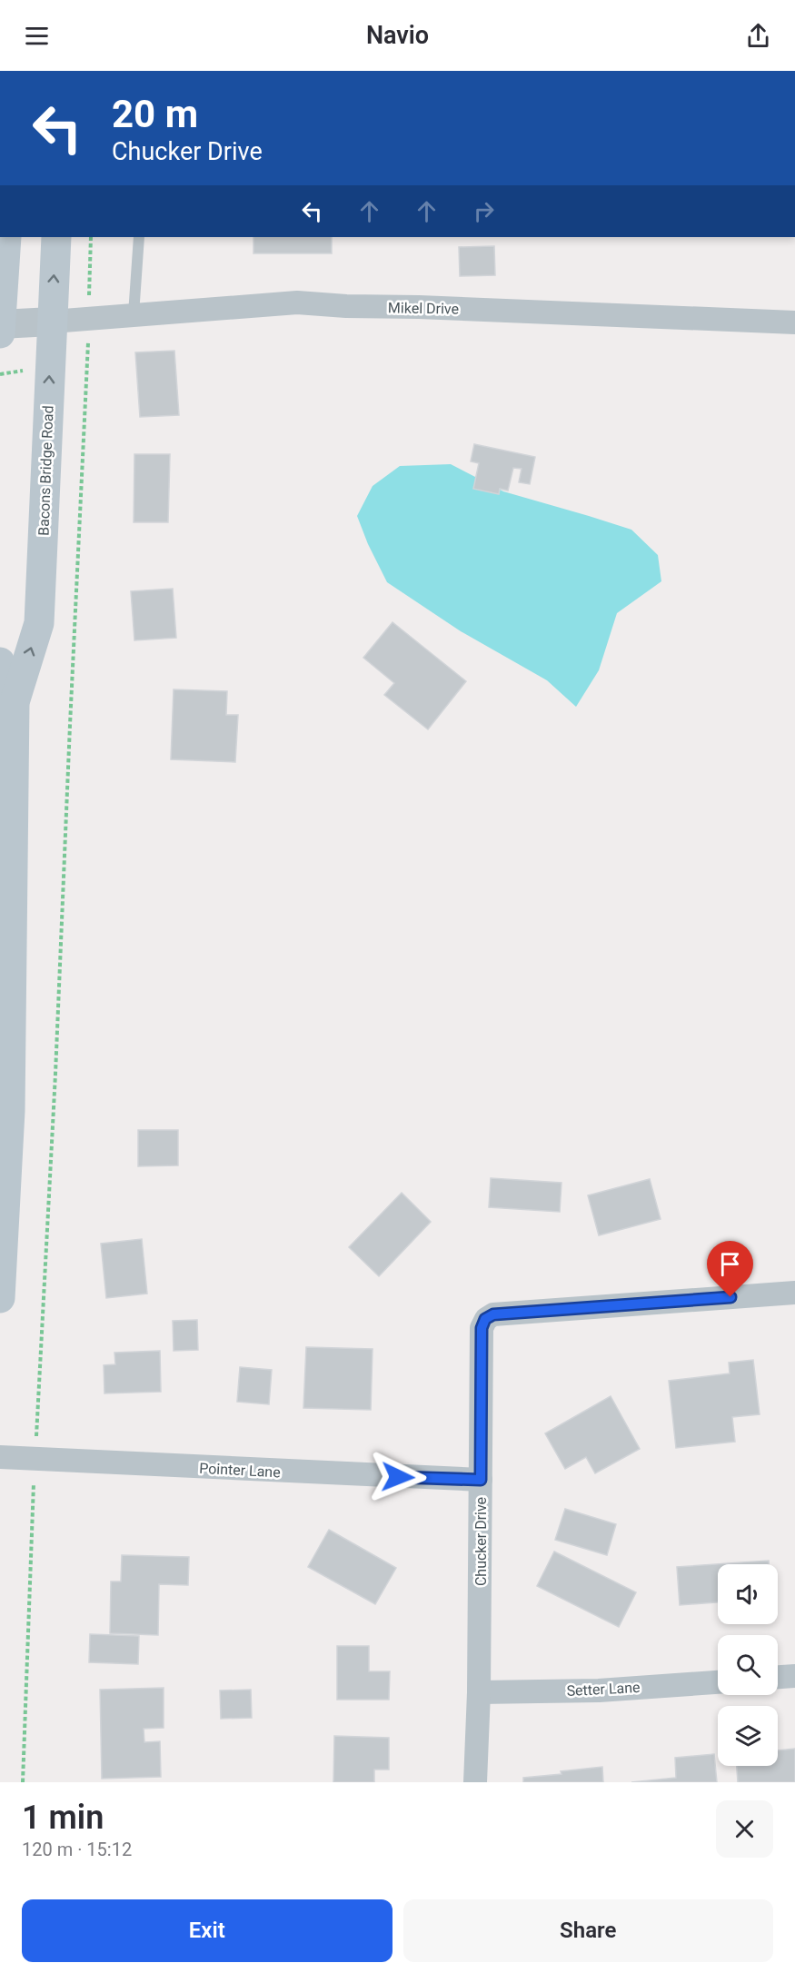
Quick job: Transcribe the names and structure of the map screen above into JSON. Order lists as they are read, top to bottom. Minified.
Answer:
{"streets":{"main road":["Bacons Bridge Road"],"street":["Mikel Drive","Pointer Lane","Chucker Drive","Setter Lane"]},"crossings":[["Mikel Drive","Bacons Bridge Road"],["Pointer Lane","Chucker Drive"],["Chucker Drive","Setter Lane"]],"one_way":["Bacons Bridge Road"],"page":{"header":"Navio","turn":["20 m","Chucker Drive"],"heading":["1 min","120 m · 15:12"],"buttons":["Exit","Share"]}}
